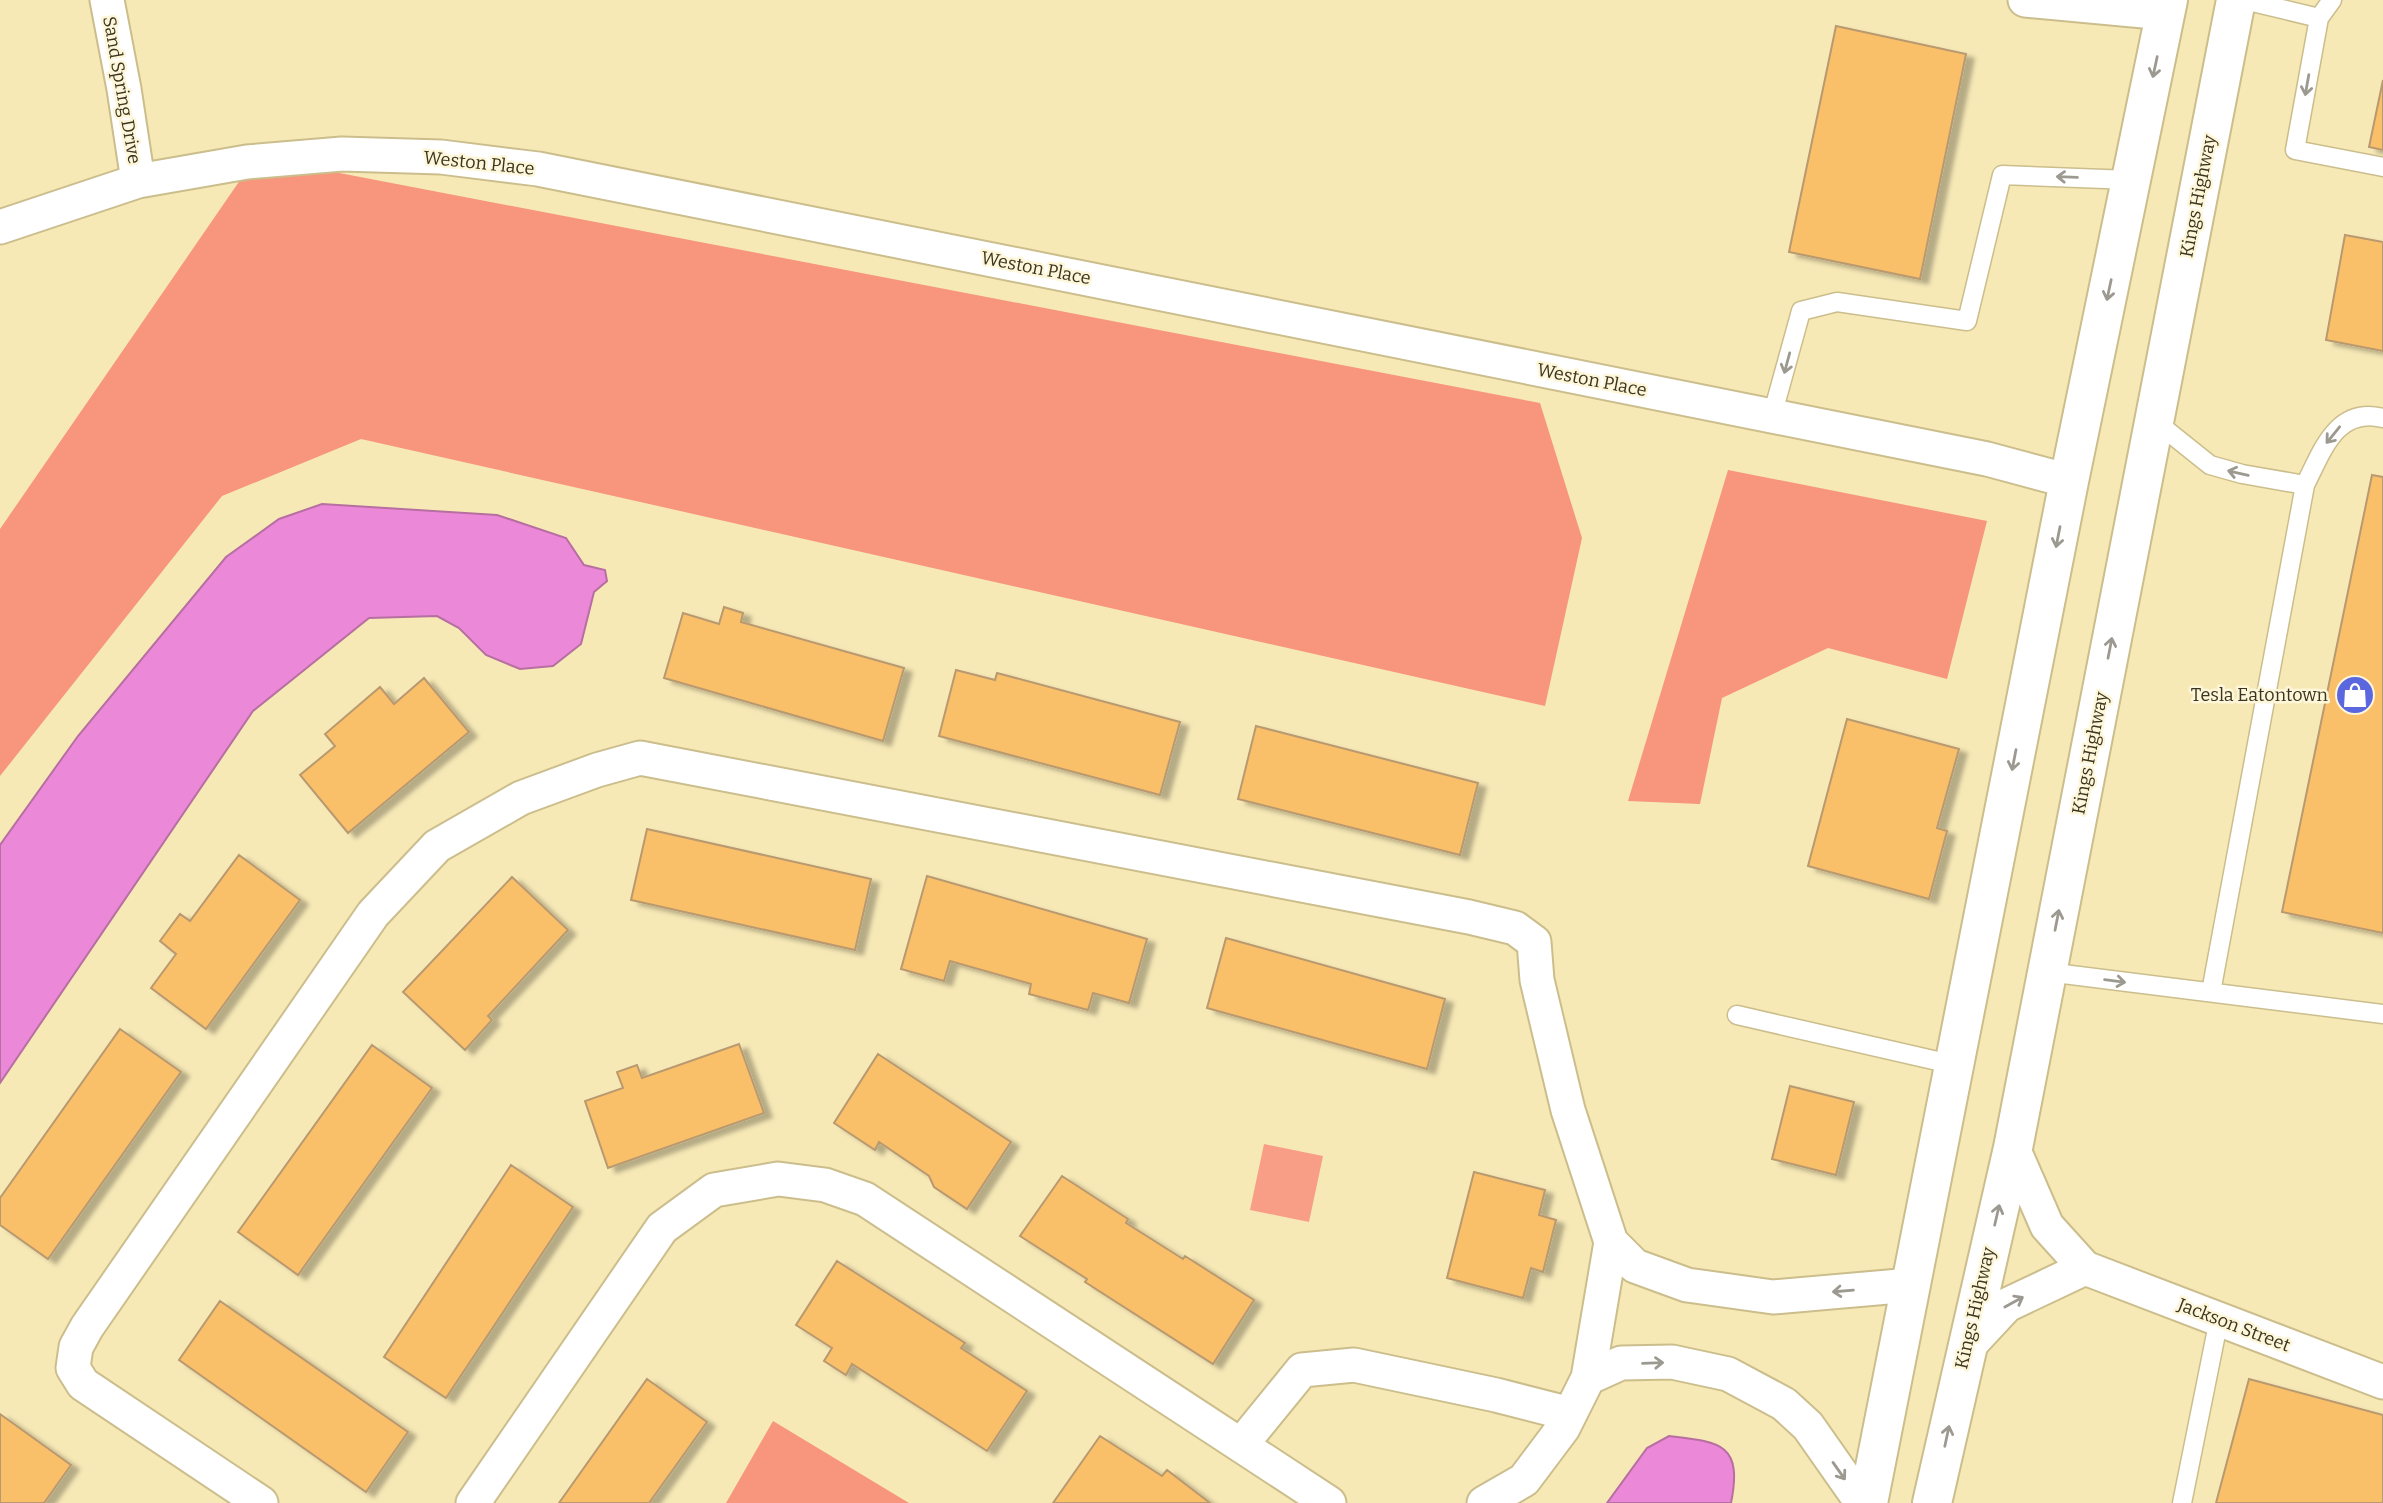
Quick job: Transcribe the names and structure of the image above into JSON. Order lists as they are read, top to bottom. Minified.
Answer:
{"streets":{"main road":["Kings Highway"],"street":["Sand Spring Drive","Weston Place","Jackson Street"]},"crossings":[["Sand Spring Drive","Weston Place"]],"places":{"shop":["Tesla Eatontown"]}}
